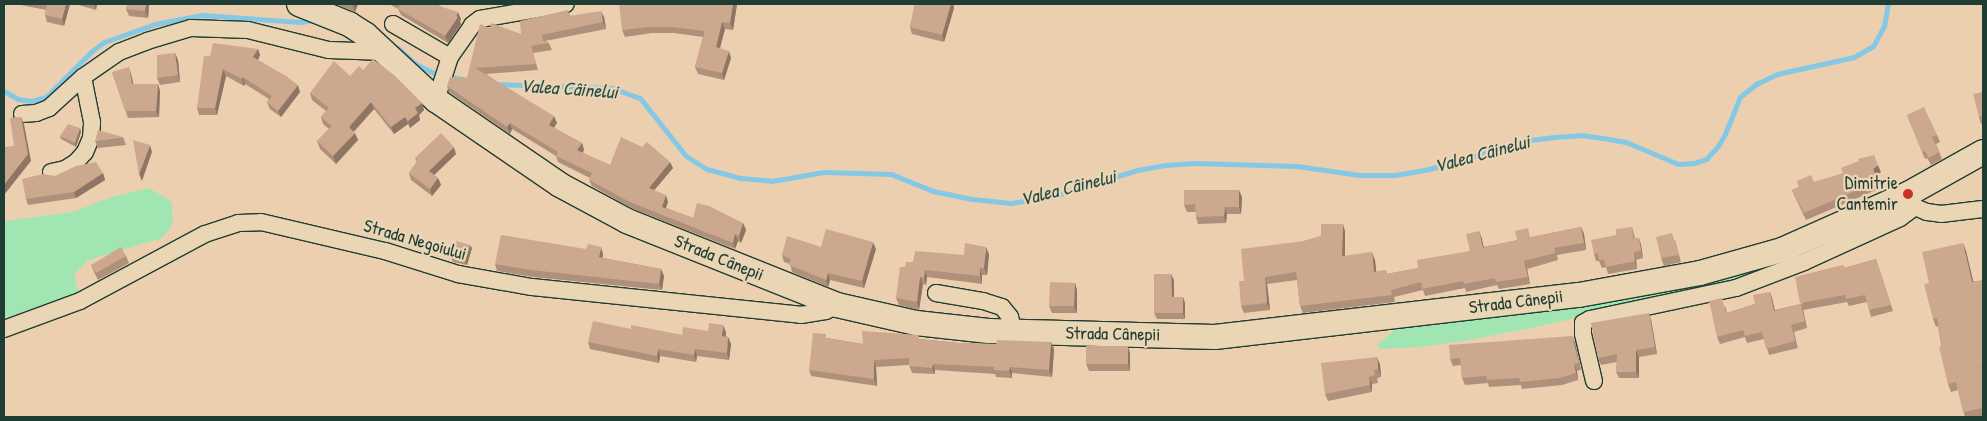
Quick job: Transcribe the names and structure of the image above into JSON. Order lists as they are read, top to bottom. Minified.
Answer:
{"streets":{"street":["Strada Negoiului","Strada Cânepii"]},"crossings":[["Strada Negoiului","Strada Cânepii"]],"water":["Valea Câinelui"],"places":["Dimitrie Cantemir"]}
